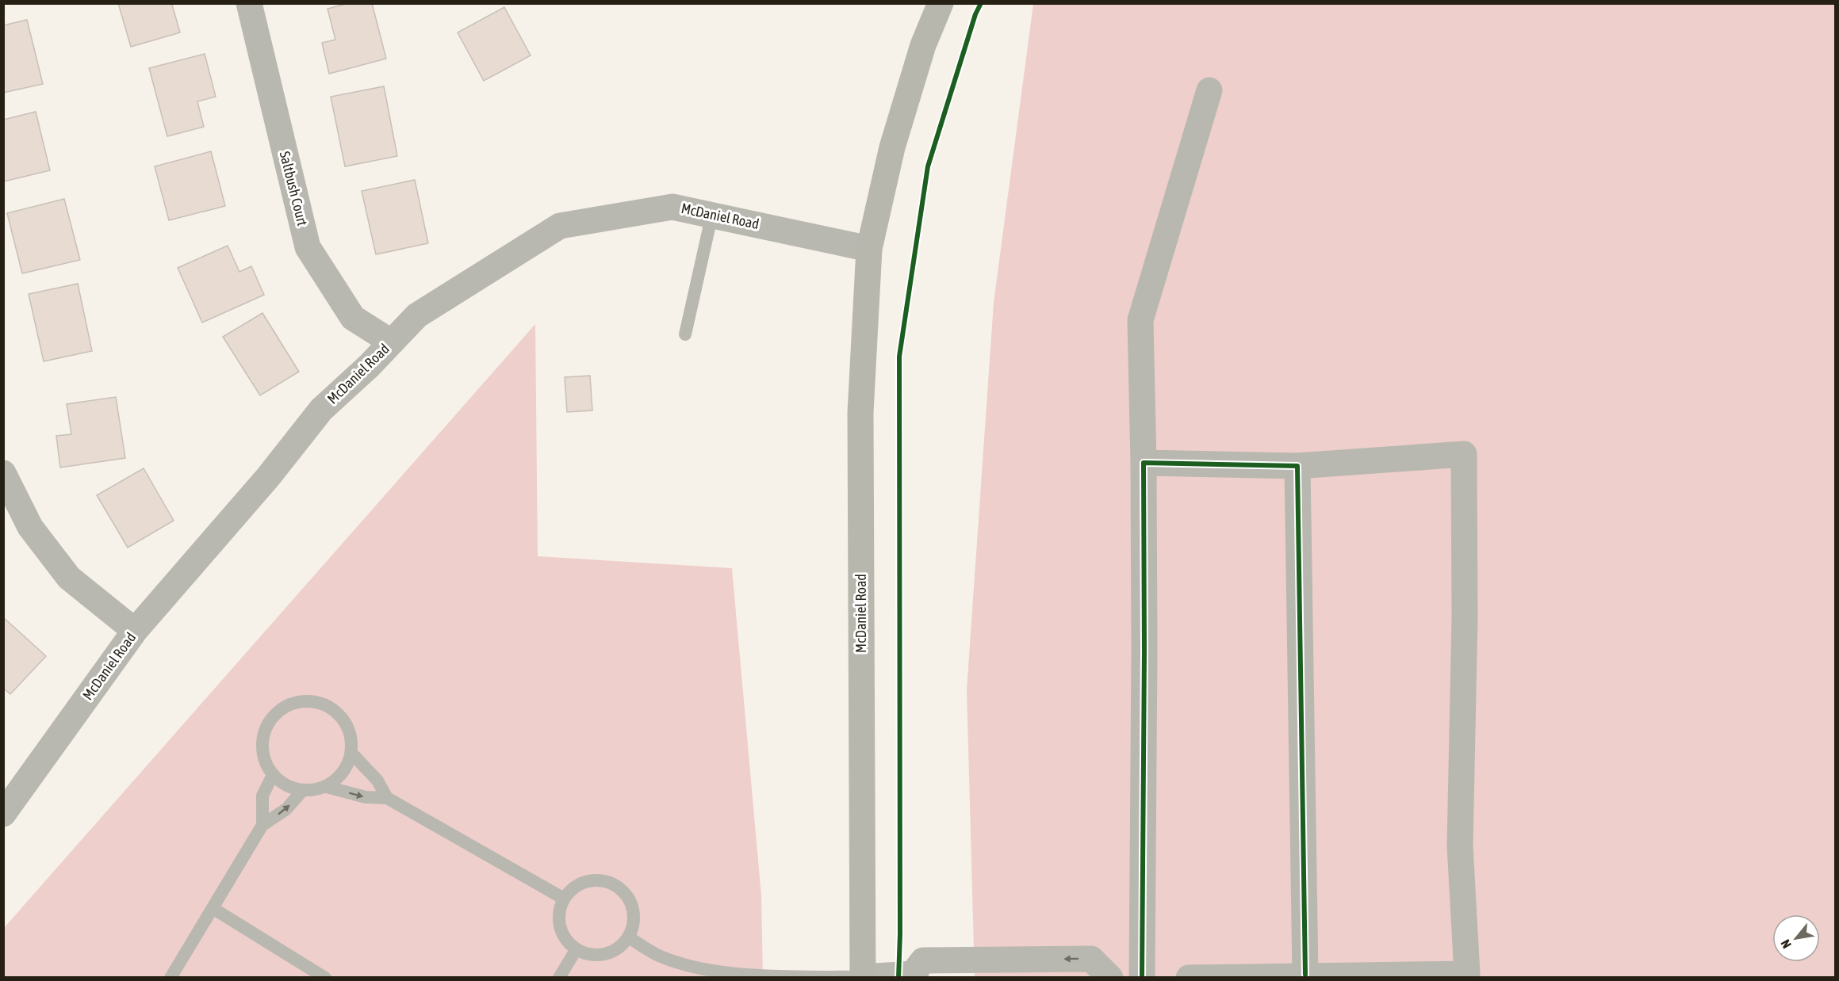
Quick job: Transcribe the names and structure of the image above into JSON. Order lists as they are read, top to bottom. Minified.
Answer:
{"streets":{"main road":["McDaniel Road"],"street":["Saltbush Court"]},"crossings":[["Saltbush Court","McDaniel Road"]],"north":"bottom left"}
